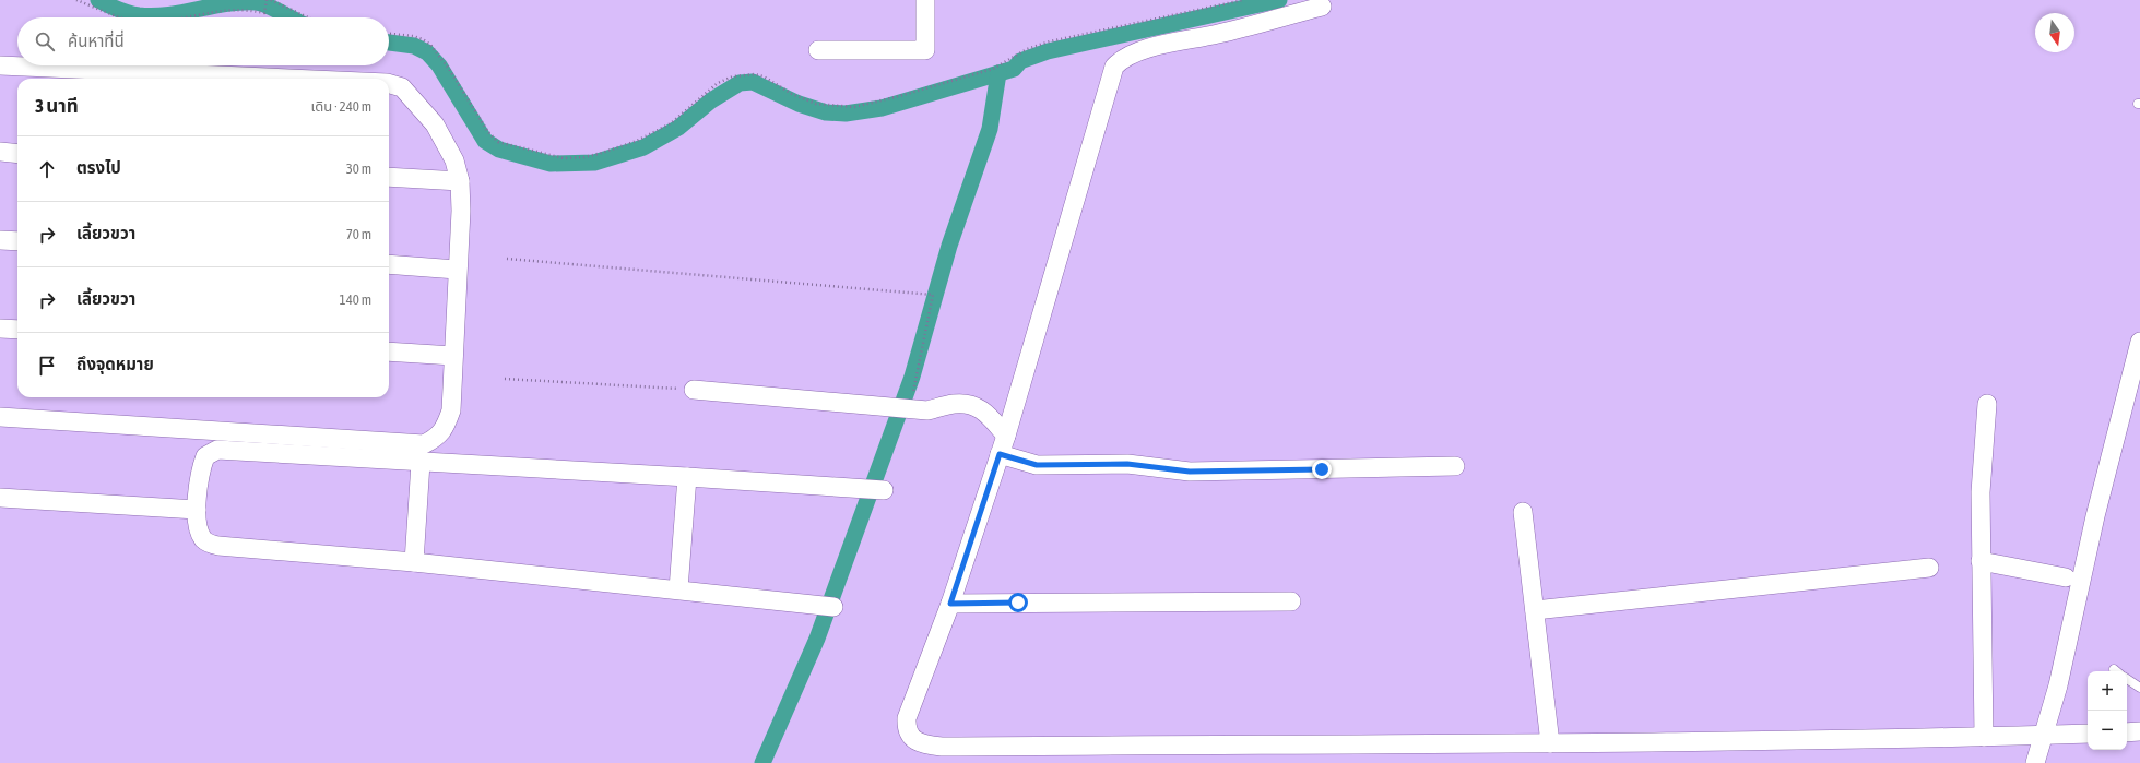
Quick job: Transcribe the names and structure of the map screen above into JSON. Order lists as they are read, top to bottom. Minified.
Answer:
{"north":"bottom","page":{"search":"ค้นหาที่นี่","heading":["3 นาที","เดิน · 240 m"],"list":[["ตรงไป","30 m"],["เลี้ยวขวา","70 m"],["เลี้ยวขวา","140 m"],"ถึงจุดหมาย"],"map_buttons":["+","−"]}}
